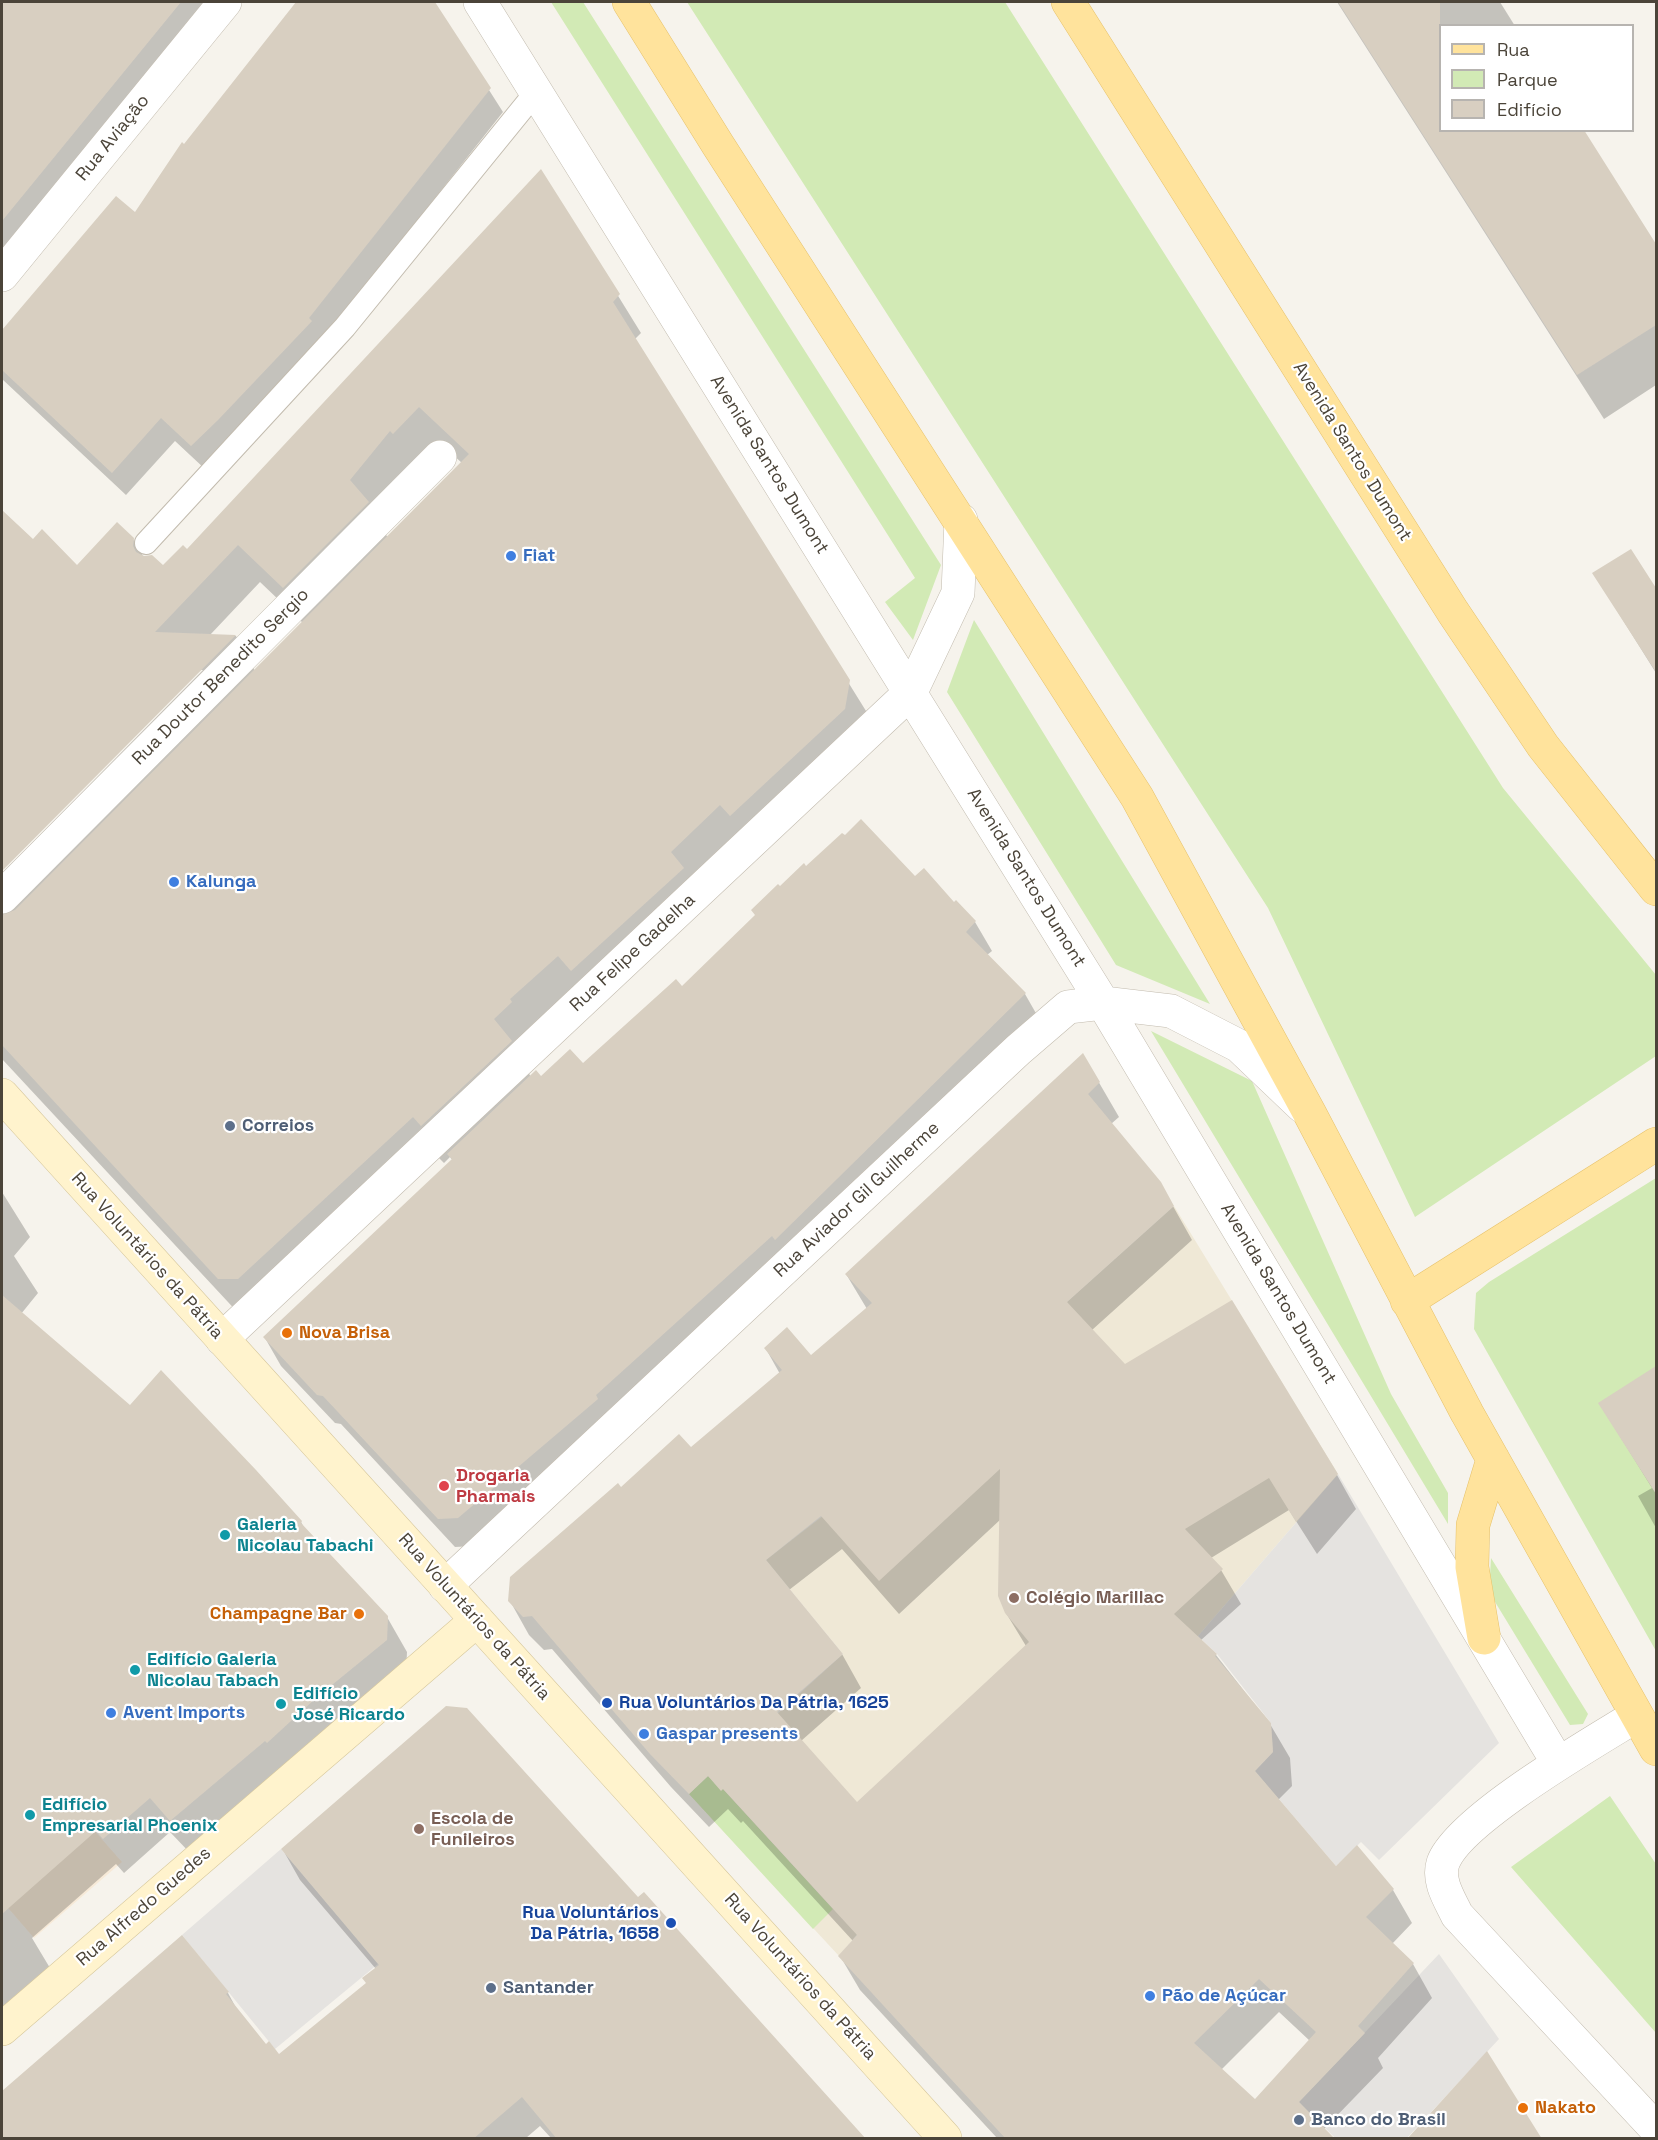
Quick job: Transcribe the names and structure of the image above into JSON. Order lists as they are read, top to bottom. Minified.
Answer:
{"streets":{"main road":["Avenida Santos Dumont","Rua Voluntários da Pátria","Rua Alfredo Guedes"],"street":["Rua Aviação","Rua Doutor Benedito Sergio","Rua Felipe Gadelha","Rua Aviador Gil Guilherme"]},"crossings":[["Avenida Santos Dumont","Rua Felipe Gadelha"],["Avenida Santos Dumont","Rua Aviador Gil Guilherme"],["Rua Felipe Gadelha","Rua Voluntários da Pátria"],["Rua Aviador Gil Guilherme","Rua Voluntários da Pátria"],["Rua Voluntários da Pátria","Rua Alfredo Guedes"]],"places":["Fiat","Kalunga","Correios","Nova Brisa","Drogaria Pharmais","Galeria Nicolau Tabachi","Colégio Marillac","Champagne Bar","Edifício Galeria Nicolau Tabach","Rua Voluntários Da Pátria, 1625","Edifício José Ricardo","Avent Imports","Gaspar presents","Edifício Empresarial Phoenix","Escola de Funileiros","Rua Voluntários Da Pátria, 1658","Santander","Pão de Açúcar","Nakato","Banco do Brasil"],"legend":["Rua","Parque","Edifício"]}
